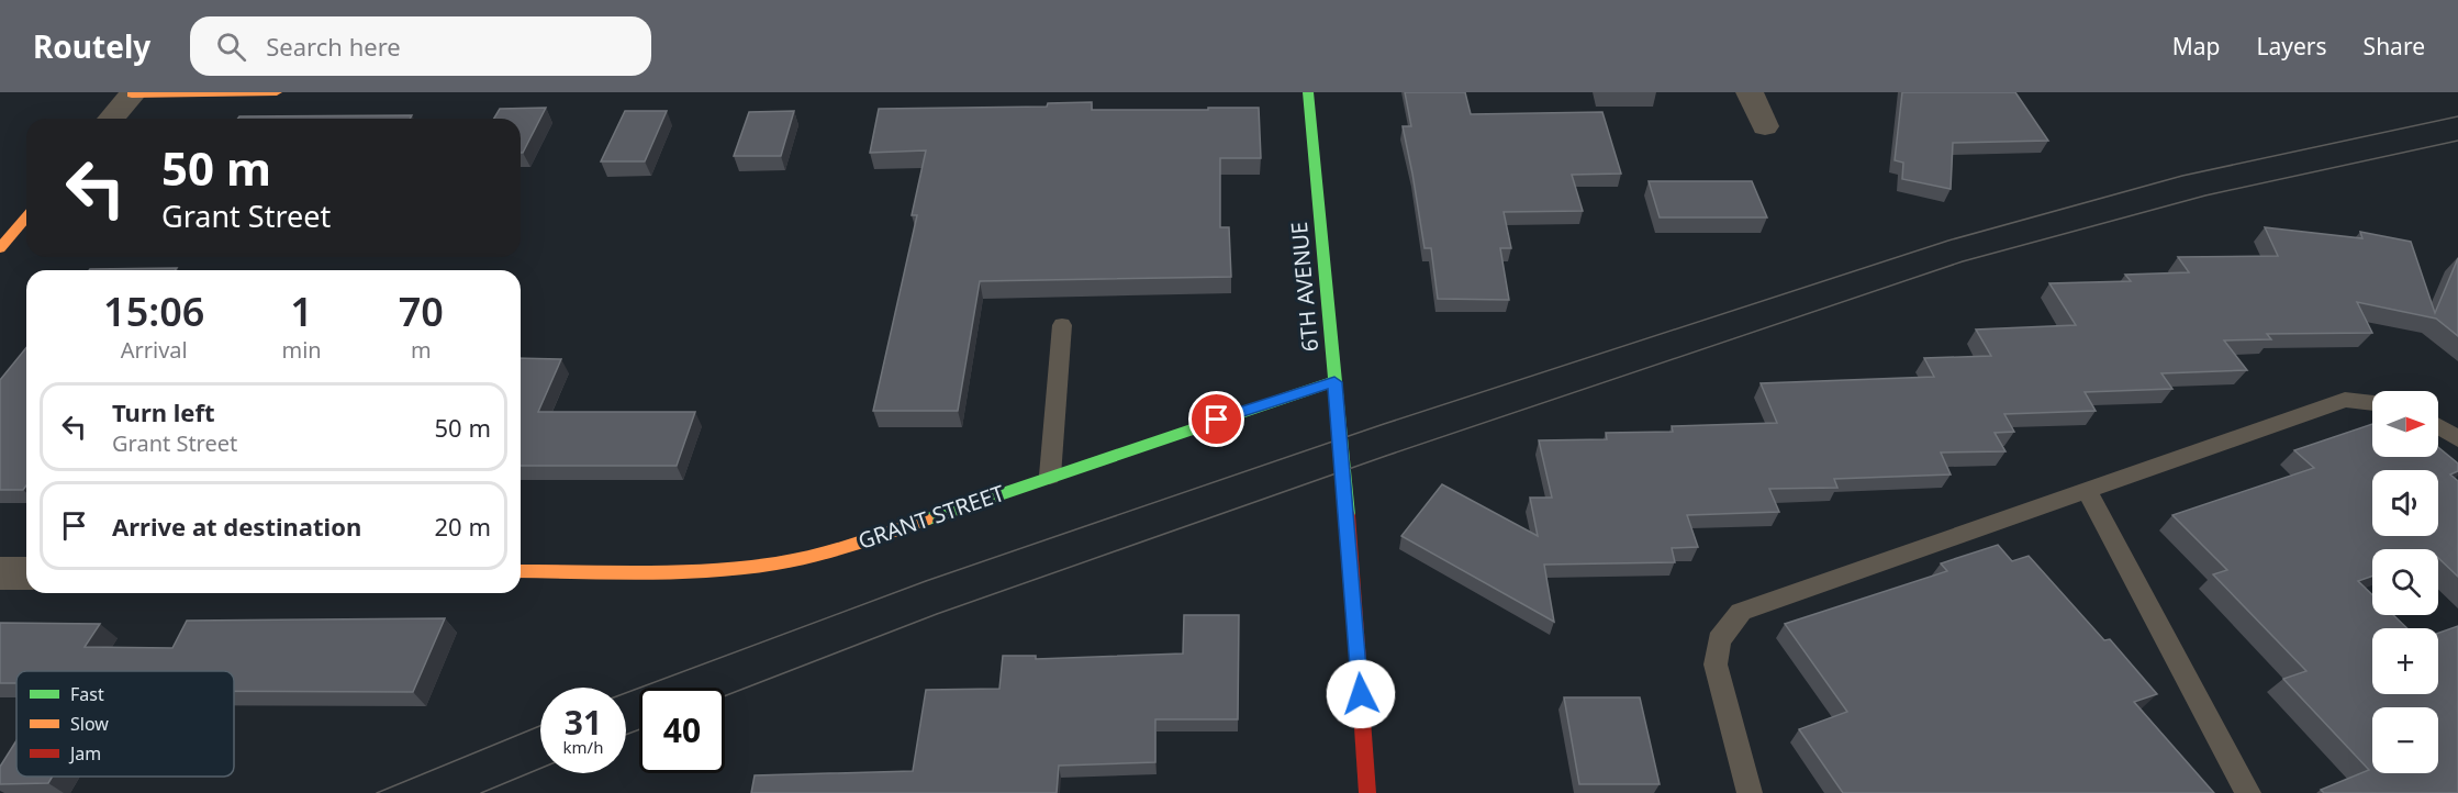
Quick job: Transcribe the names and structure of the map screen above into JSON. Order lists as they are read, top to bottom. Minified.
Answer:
{"streets":{"street":["6TH AVENUE","GRANT STREET"]},"crossings":[["6TH AVENUE","GRANT STREET"]],"legend":["Fast","Slow","Jam"],"north":"right","page":{"header":"Routely","search":"Search here","nav":["Map","Layers","Share"],"turn":["50 m","Grant Street"],"eta":["15:06","Arrival","1","min","70","m"],"list":[{"name":"Turn left","note":"Grant Street","value":"50 m"},{"name":"Arrive at destination","value":"20 m"}],"map_buttons":["+","−"],"speed":"31 km/h","limit":"40"}}
